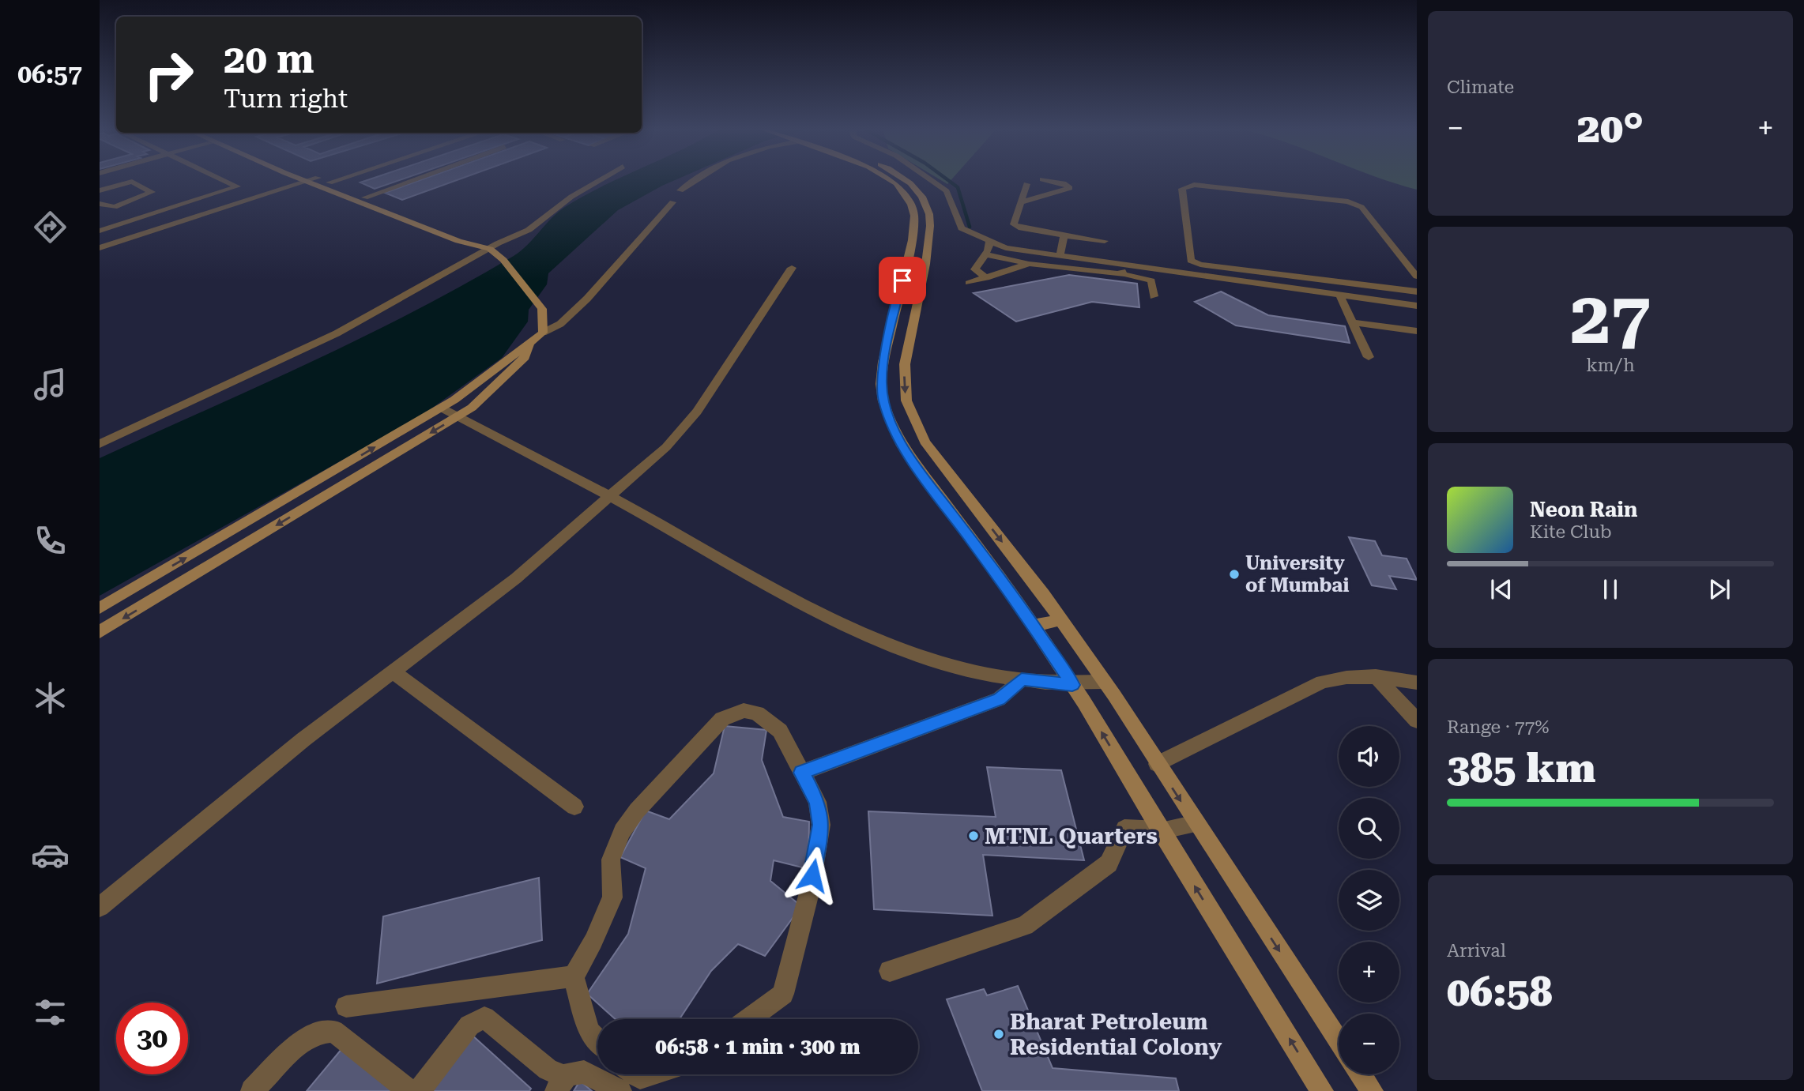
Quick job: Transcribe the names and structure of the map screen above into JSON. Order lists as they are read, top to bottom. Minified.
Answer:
{"places":["University of Mumbai","MTNL Quarters","Bharat Petroleum Residential Colony"],"page":{"tabs":"06:57","tile":["Climate",["27","km/h"],["Range · 77%","385 km"],["Arrival","06:58"]],"turn":["20 m","Turn right"],"heat":["−","20°","+"],"song":["Neon Rain","Kite Club"],"map_buttons":["+","−"],"limit":"30","trip":"06:58 · 1 min · 300 m"}}
